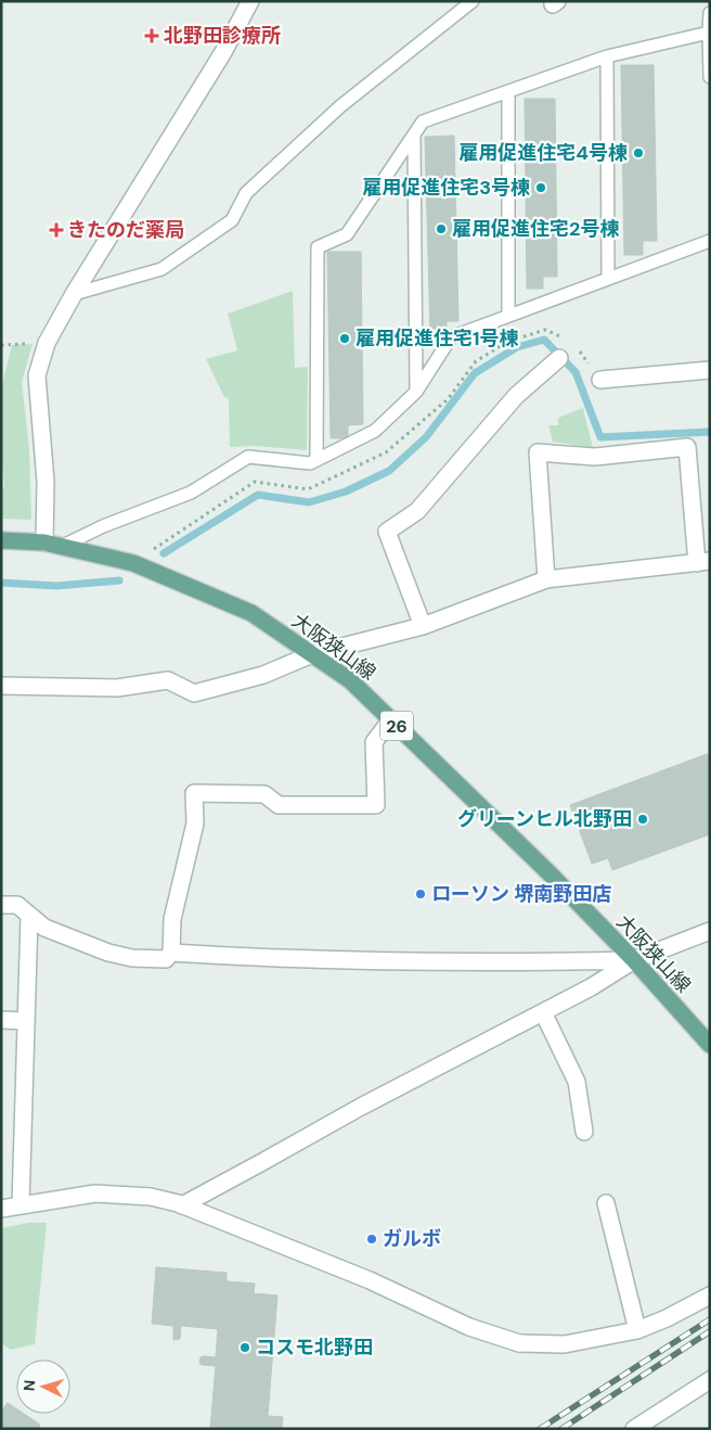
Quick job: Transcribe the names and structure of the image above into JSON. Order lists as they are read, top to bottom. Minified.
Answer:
{"streets":{"main road":["大阪狭山線","26"]},"places":{"health":["北野田診療所","きたのだ薬局"],"other":["雇用促進住宅4号棟","雇用促進住宅3号棟","雇用促進住宅2号棟","雇用促進住宅1号棟","グリーンヒル北野田","ローソン 堺南野田店","ガルボ","コスモ北野田"]},"north":"left"}
